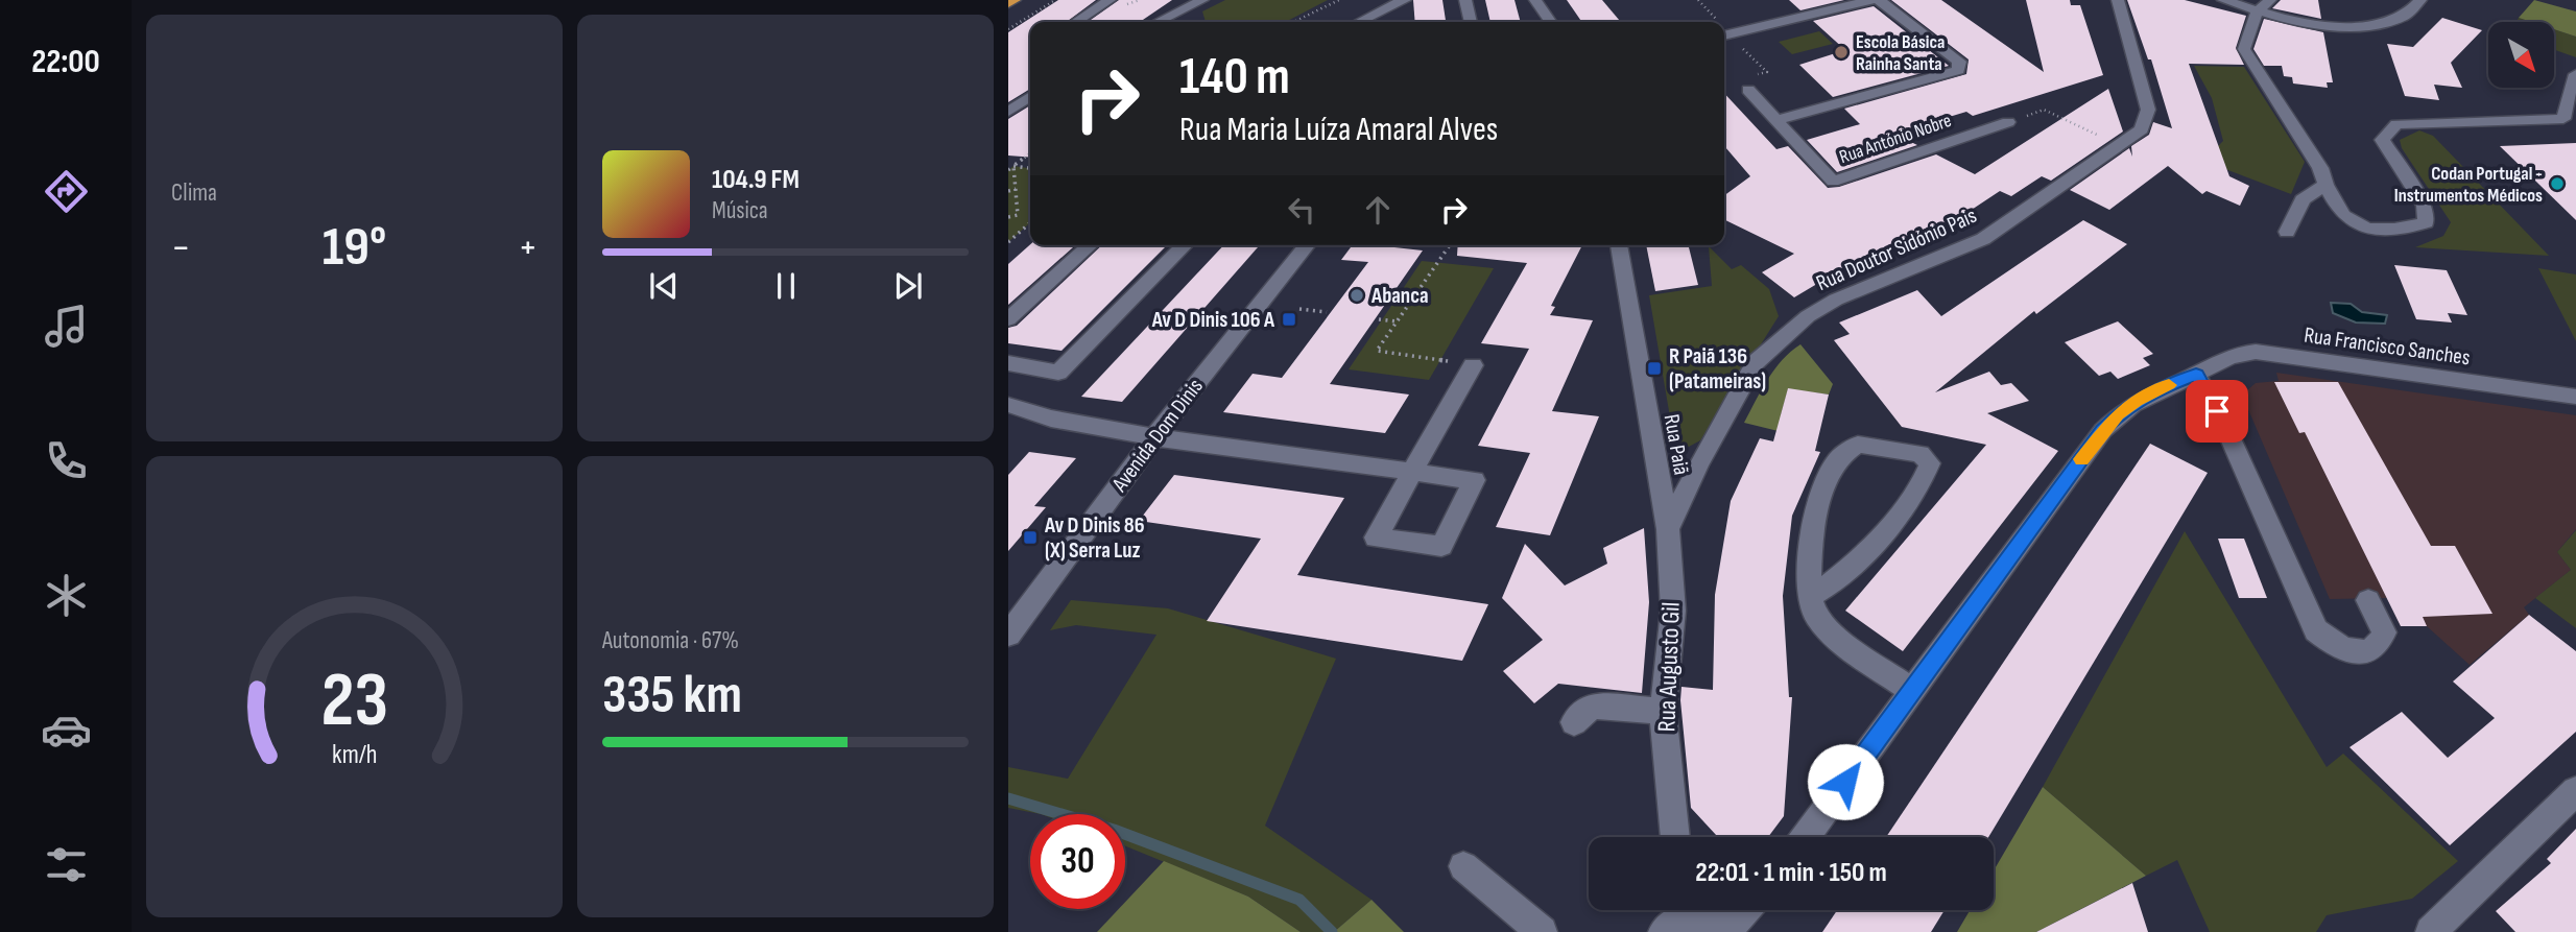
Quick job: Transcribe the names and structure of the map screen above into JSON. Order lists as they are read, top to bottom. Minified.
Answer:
{"streets":{"street":["Rua António Nobre","Rua Doutor Sidónio Pais","Rua Francisco Sanches","Avenida Dom Dinis","Rua Paiã","Rua Augusto Gil"]},"crossings":[["Rua Doutor Sidónio Pais","Rua Paiã"],["Rua Doutor Sidónio Pais","Rua Augusto Gil"],["Rua Paiã","Rua Augusto Gil"]],"places":{"other":["Escola Básica Rainha Santa","Codan Portugal - Instrumentos Médicos","Abanca"],"transit":["Av D Dinis 106 A","R Paiã 136 (Patameiras)","Av D Dinis 86 (X) Serra Luz"]},"north":"bottom right","page":{"tabs":"22:00","tile":["Clima",["Autonomia · 67%","335 km"]],"turn":["140 m","Rua Maria Luíza Amaral Alves"],"song":["104.9 FM","Música"],"heat":["−","19°","+"],"limit":"30","trip":"22:01 · 1 min · 150 m","gauge":["23","km/h"]}}
